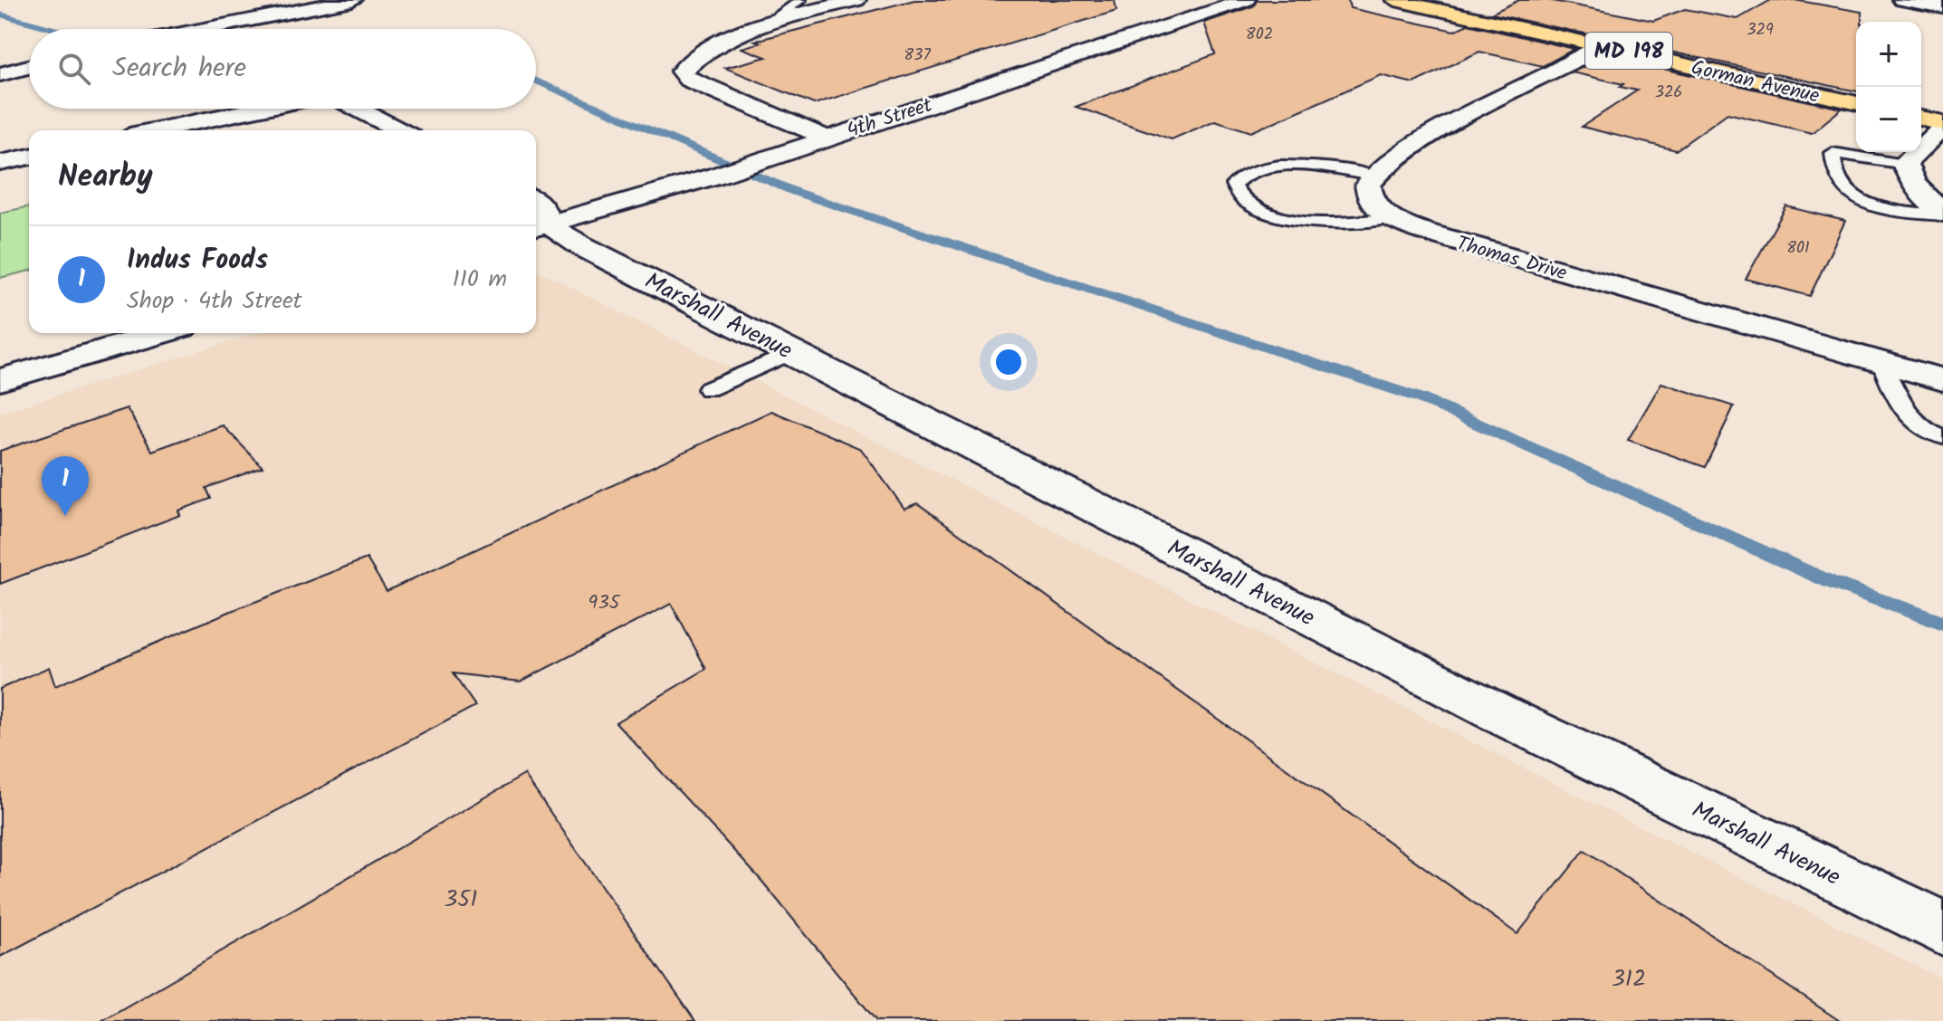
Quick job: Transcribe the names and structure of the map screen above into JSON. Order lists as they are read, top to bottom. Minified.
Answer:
{"streets":{"main road":["MD 198","Gorman Avenue"],"street":["4th Street","Thomas Drive","Marshall Avenue"]},"house_numbers":["329","802","837","326","801","935","351","312"],"page":{"map_buttons":["+","−"],"search":"Search here","heading":"Nearby","list":[{"mark":"1","name":"Indus Foods","note":"Shop · 4th Street","value":"110 m"}],"pins":"1"}}
